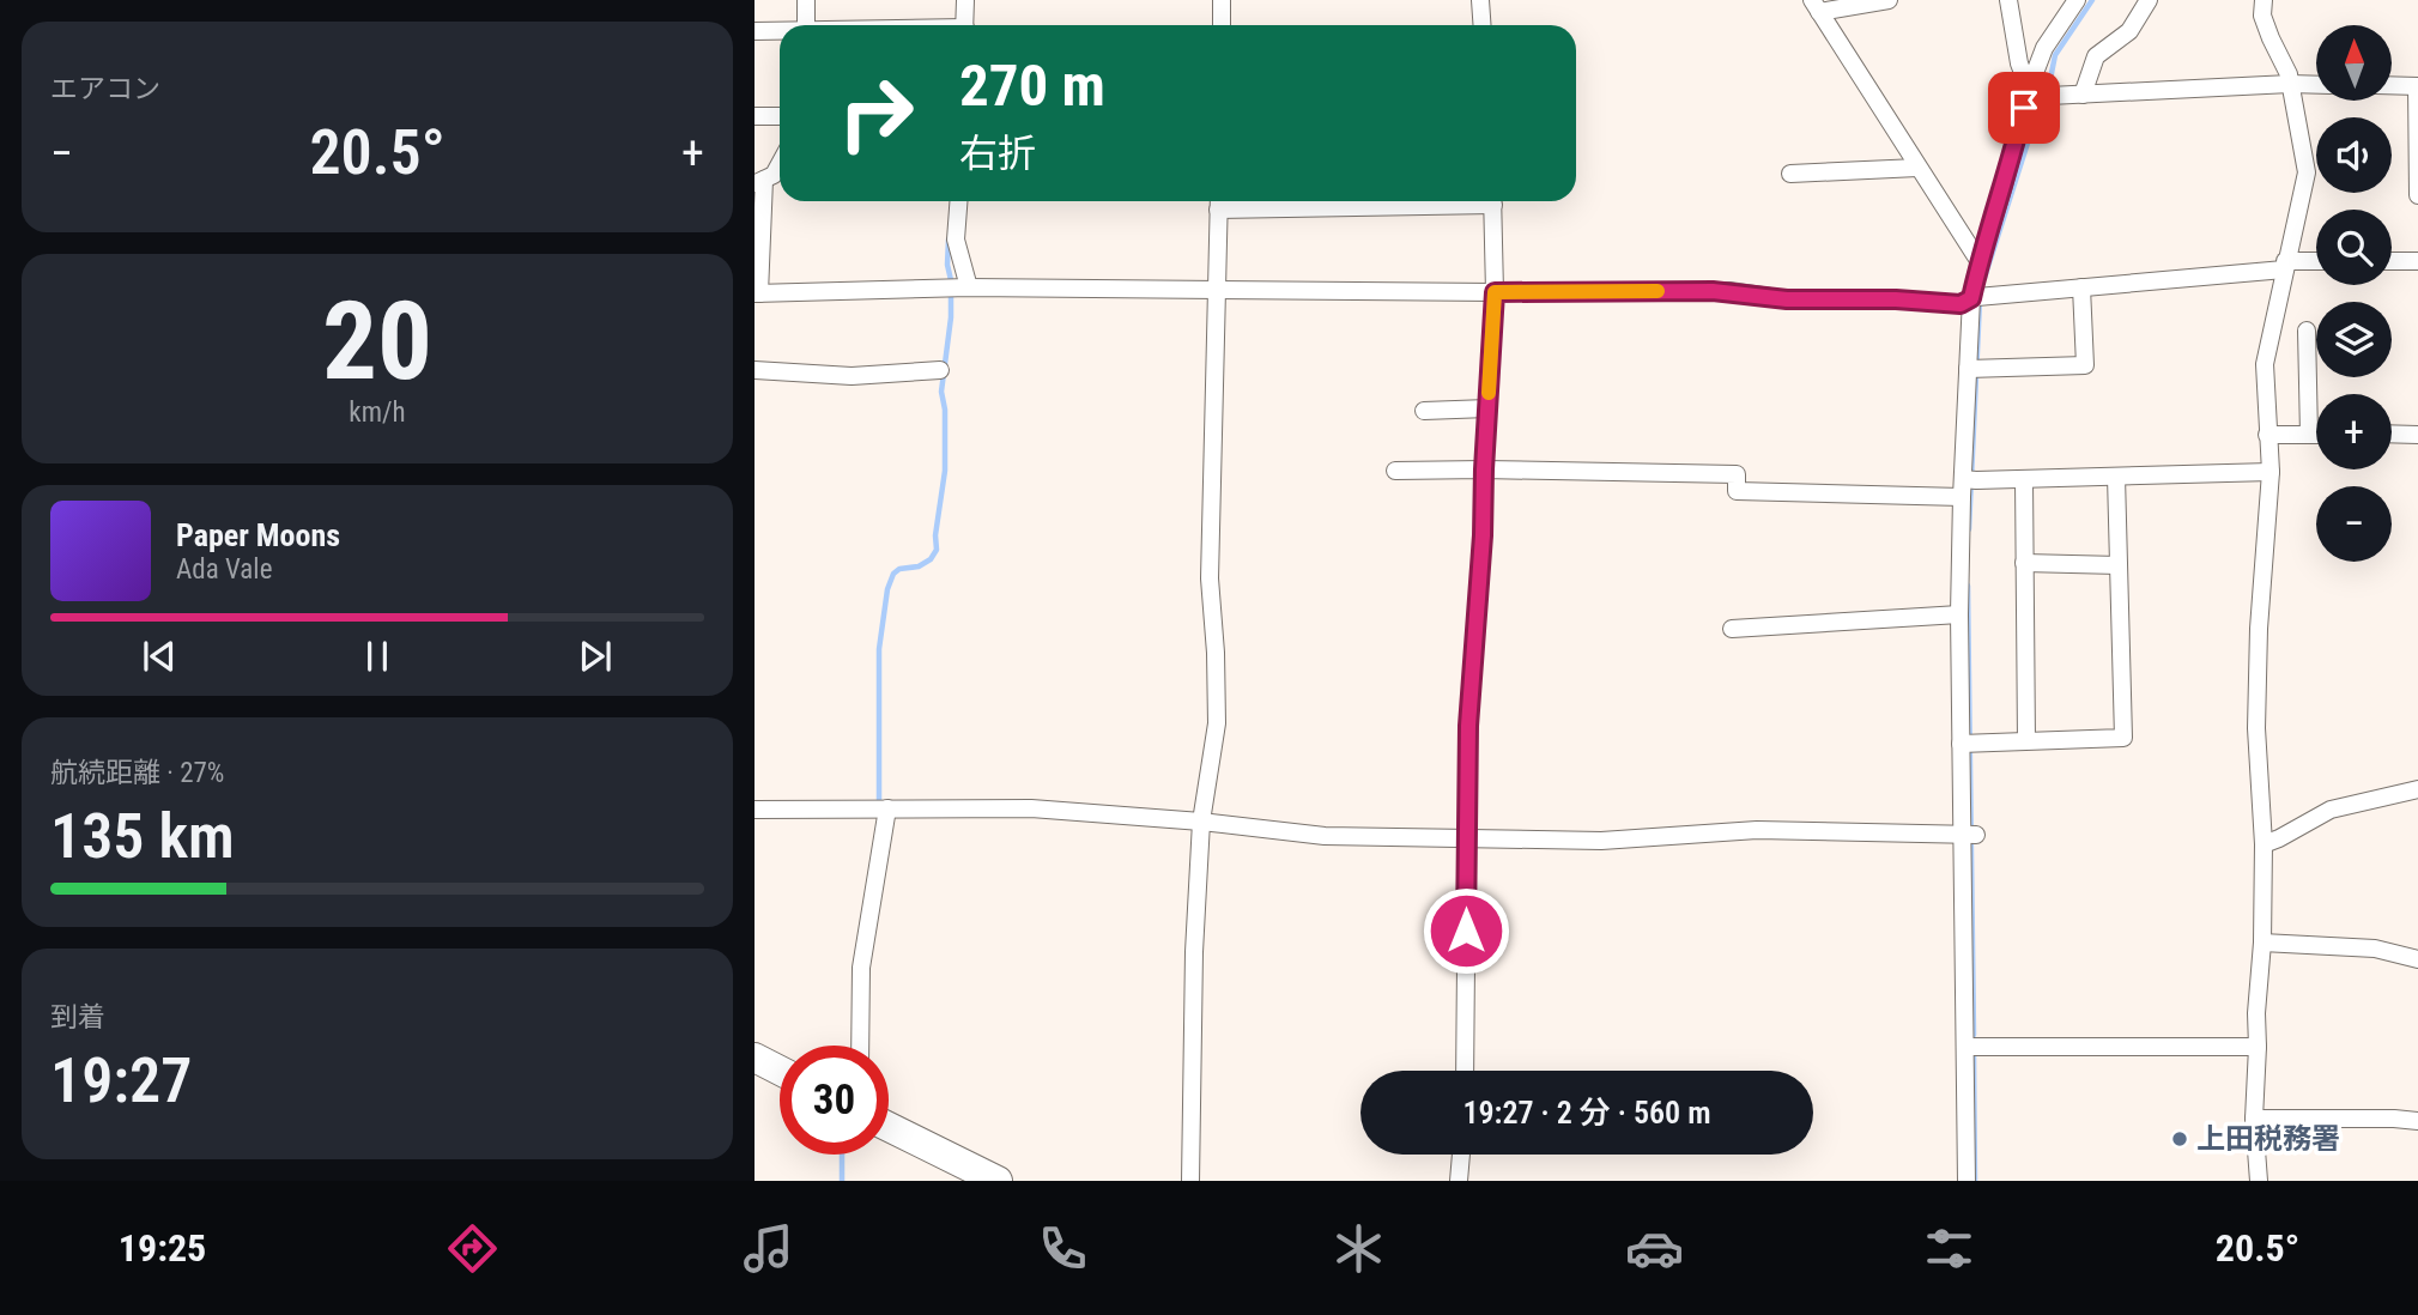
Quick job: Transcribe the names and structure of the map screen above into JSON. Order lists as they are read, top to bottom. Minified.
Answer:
{"places":["上田税務署"],"north":"top","page":{"tile":["エアコン",["20","km/h"],["航続距離 · 27%","135 km"],["到着","19:27"]],"map_buttons":["+","−"],"turn":["270 m","右折"],"heat":["−","20.5°","+"],"song":["Paper Moons","Ada Vale"],"limit":"30","trip":"19:27 · 2 分 · 560 m","tabs":["19:25","20.5°"]}}
